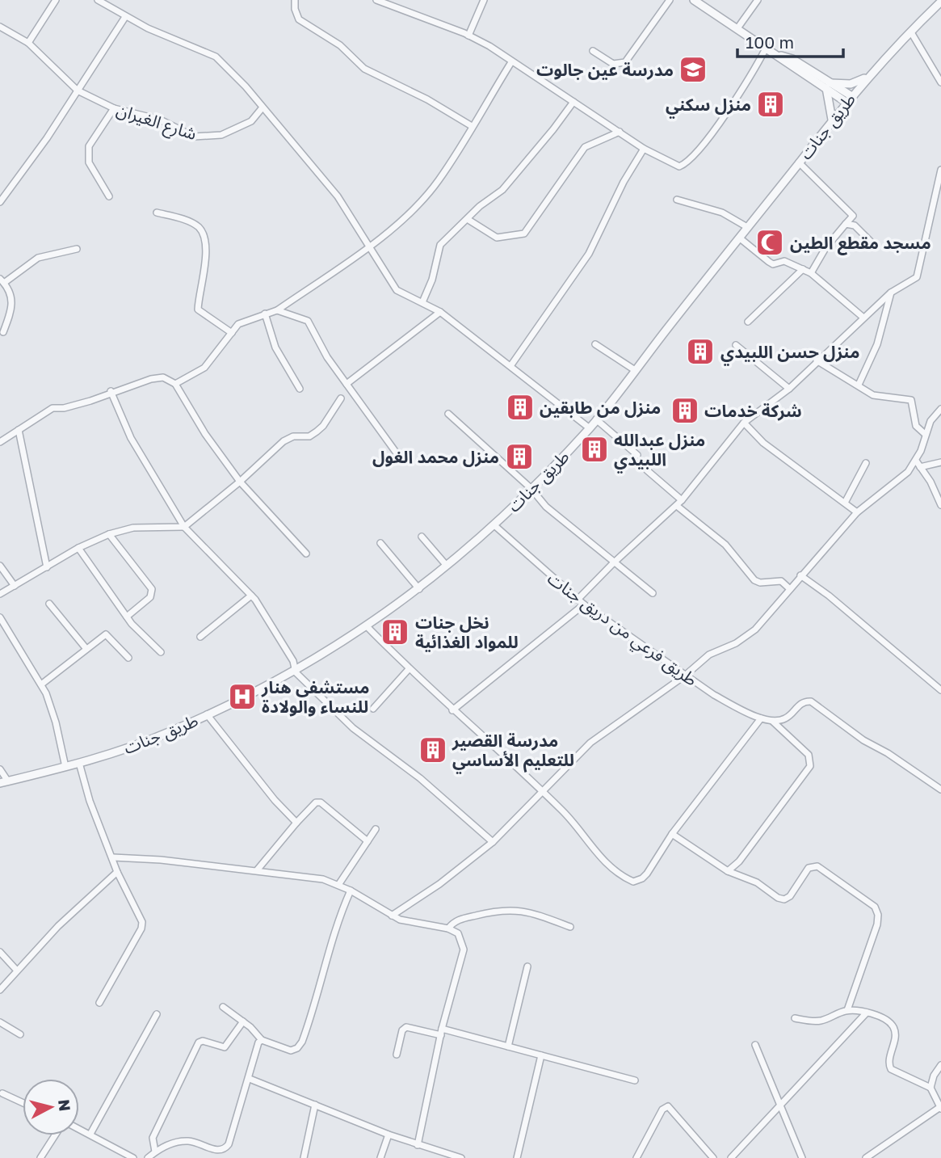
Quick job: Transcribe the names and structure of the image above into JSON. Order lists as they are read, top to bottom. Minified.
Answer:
{"streets":{"street":["شارع الغيران","طريق جنات","طريق فرعي من دريق جنات"]},"crossings":[["طريق جنات","طريق فرعي من دريق جنات"]],"places":{"school or university":["مدرسة عين جالوت"],"building":["منزل سكني","منزل حسن اللبيدي","منزل من طابقين","شركة خدمات","منزل عبدالله اللبيدي","منزل محمد الغول","نخل جنات للمواد الغذائية","مدرسة القصير للتعليم الأساسي"],"mosque":["مسجد مقطع الطين"],"hospital":["مستشفى هنار للنساء والولادة"]},"scale_bar":"100 m","north":"right"}
